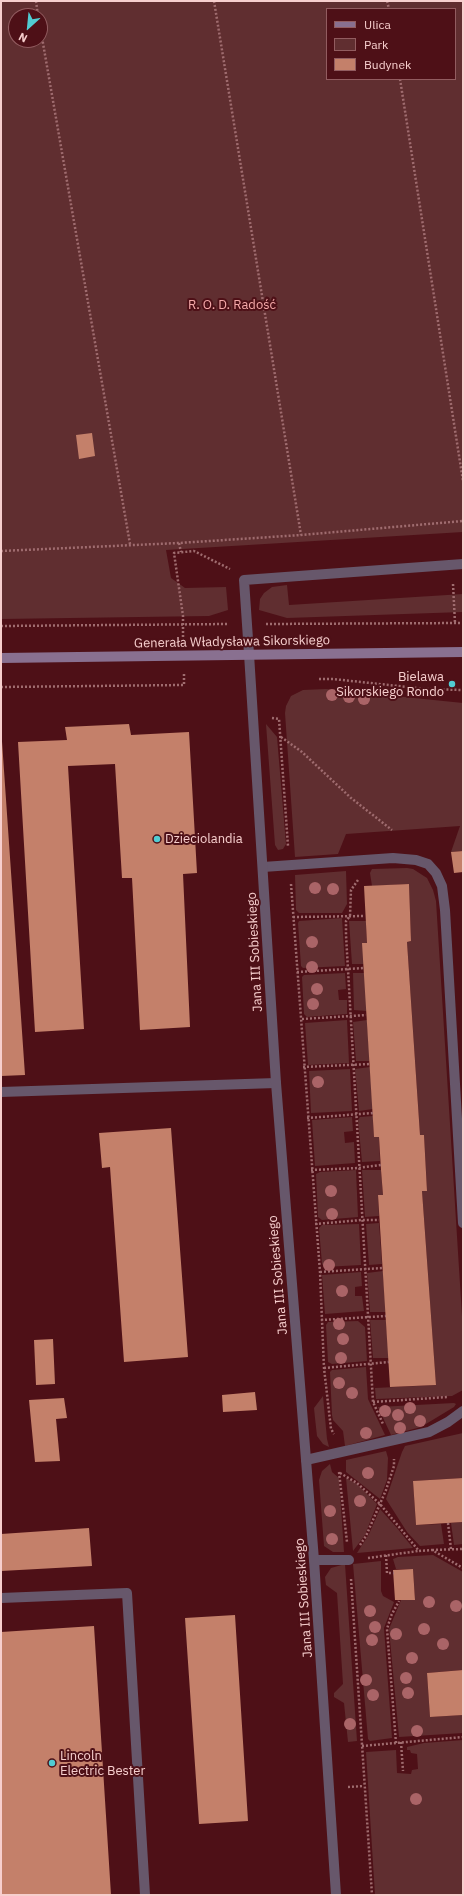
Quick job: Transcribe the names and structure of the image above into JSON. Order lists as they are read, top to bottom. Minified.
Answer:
{"streets":{"main road":["Generała Władysława Sikorskiego"],"street":["Jana III Sobieskiego"]},"crossings":[["Generała Władysława Sikorskiego","Jana III Sobieskiego"]],"parks":["R. O. D. Radość"],"places":["Bielawa Sikorskiego Rondo","Dzieciolandia","Lincoln Electric Bester"],"legend":["Ulica","Park","Budynek"],"north":"bottom left"}
